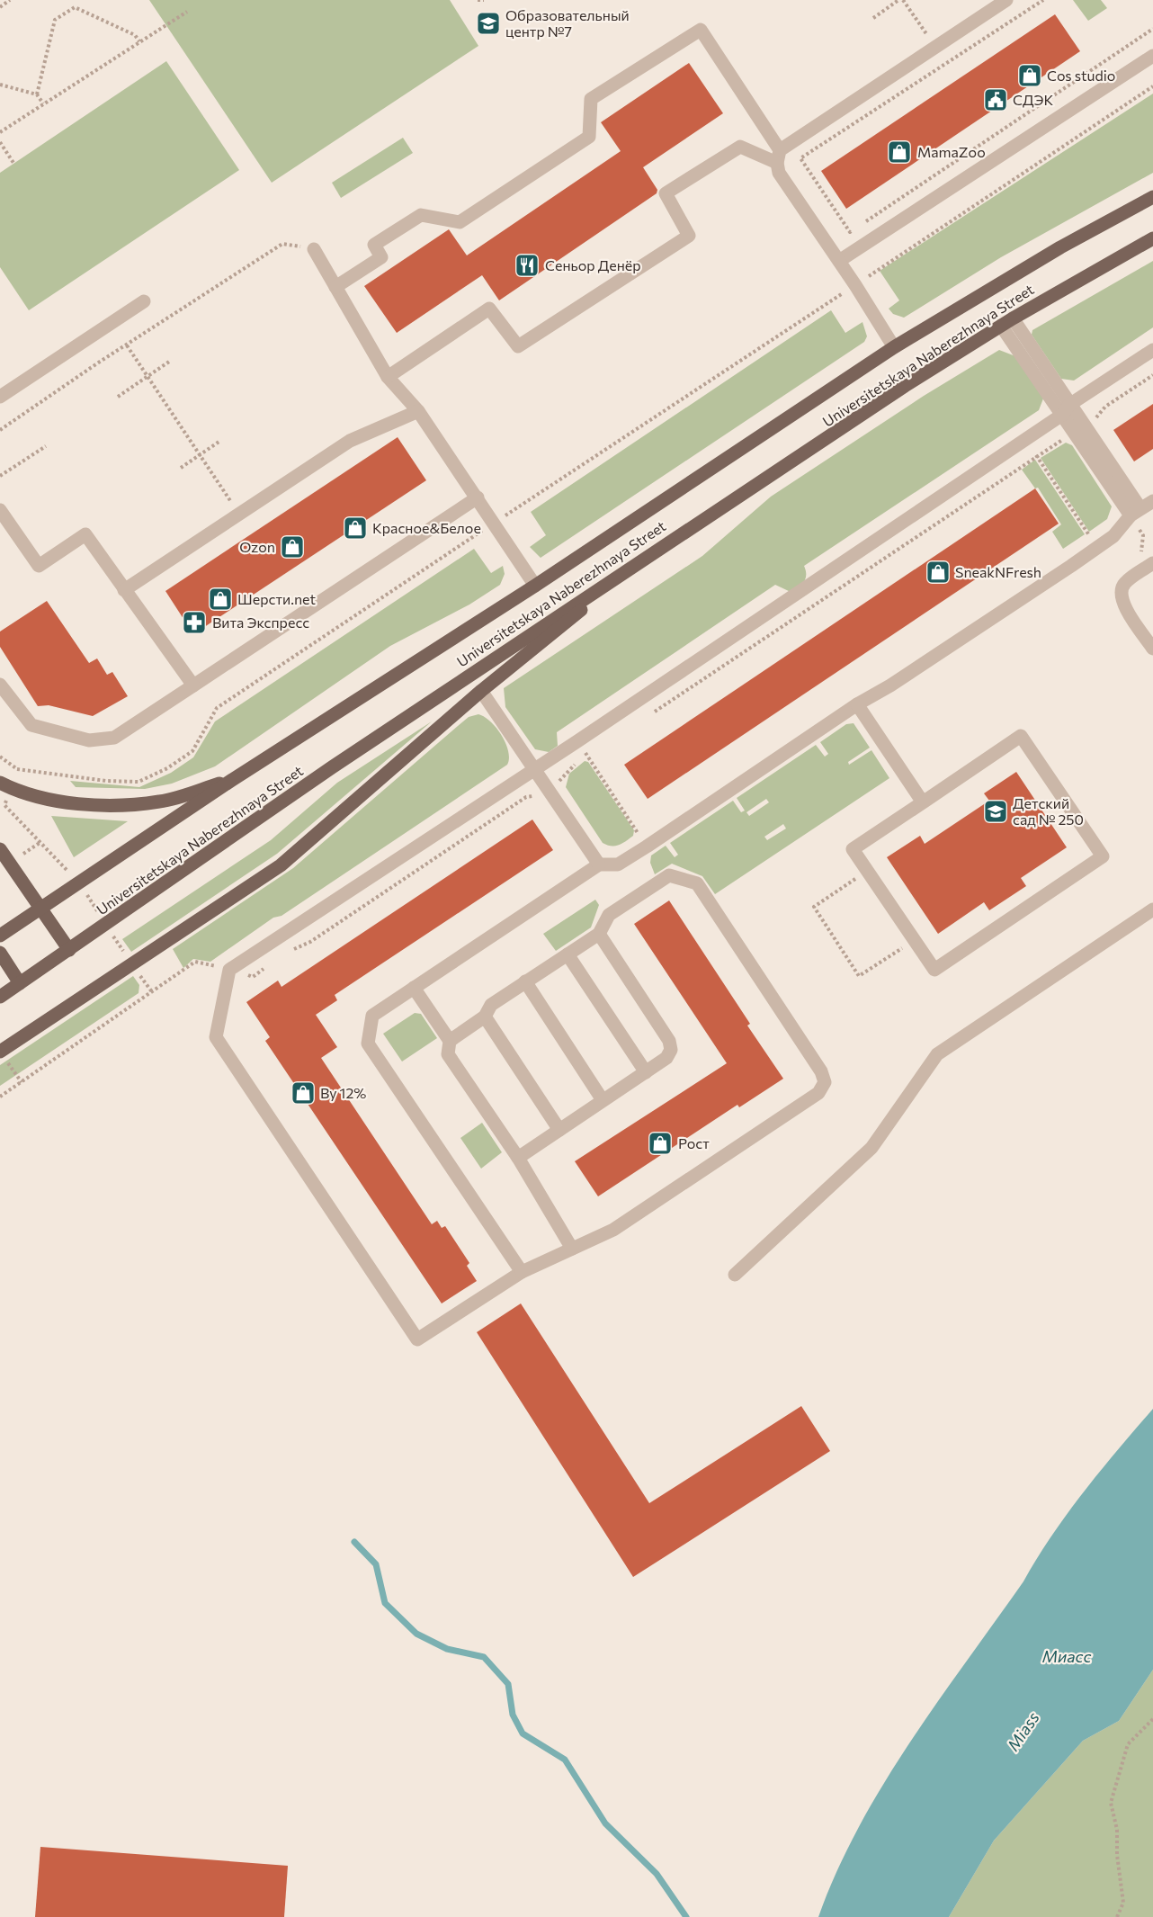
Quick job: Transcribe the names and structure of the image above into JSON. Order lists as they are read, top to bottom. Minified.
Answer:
{"streets":{"main road":["Universitetskaya Naberezhnaya Street"]},"water":["Миасс","Miass"],"places":{"school or university":["Образовательный центр №7","Детский сад № 250"],"shop":["Cos studio","MamaZoo","Красное&Белое","Ozon","SneakNFresh","Шерсти.net","Ву 12%","Рост"],"public building":["СДЭК"],"restaurant":["Сеньор Денёр"],"pharmacy":["Вита Экспресс"]}}
